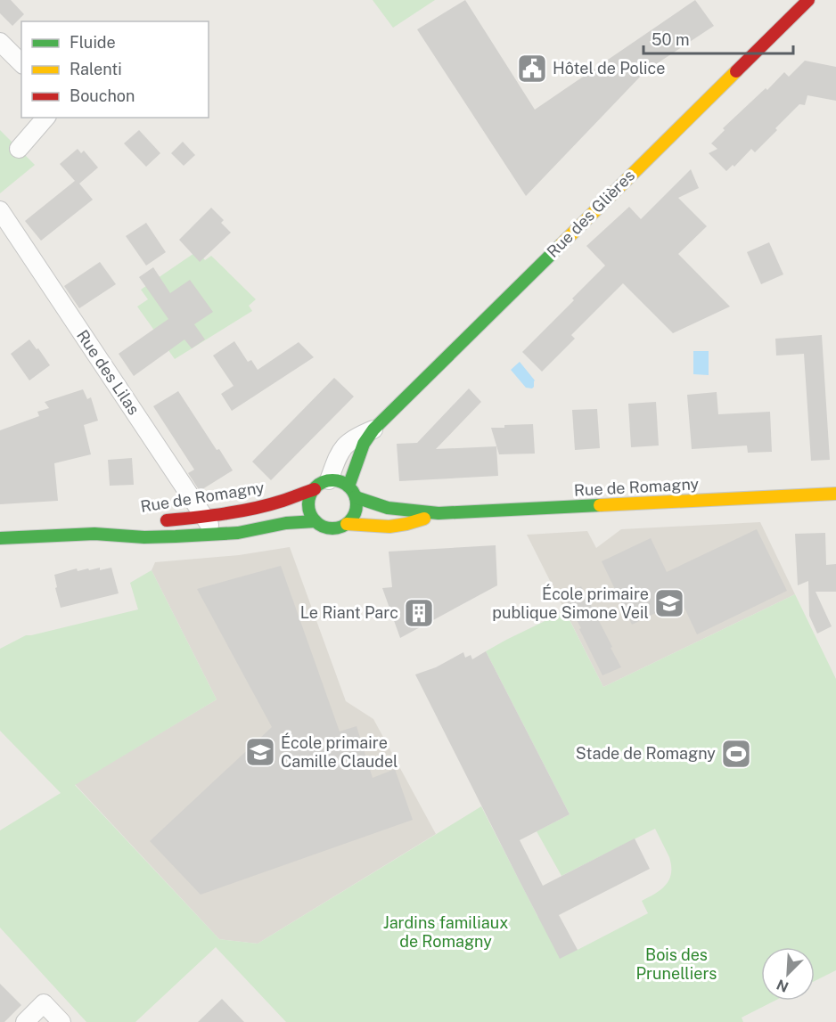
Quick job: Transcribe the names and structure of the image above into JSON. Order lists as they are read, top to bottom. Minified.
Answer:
{"streets":{"street":["Rue des Glières","Rue des Lilas","Rue de Romagny"]},"crossings":[["Rue des Glières","Rue de Romagny"],["Rue des Lilas","Rue de Romagny"]],"parks":["Jardins familiaux de Romagny","Bois des Prunelliers"],"places":{"public building":["Hôtel de Police"],"school or university":["École primaire publique Simone Veil","École primaire Camille Claudel"],"building":["Le Riant Parc"],"sports":["Stade de Romagny"]},"legend":["Fluide","Ralenti","Bouchon"],"scale_bar":"50 m","north":"bottom left"}
